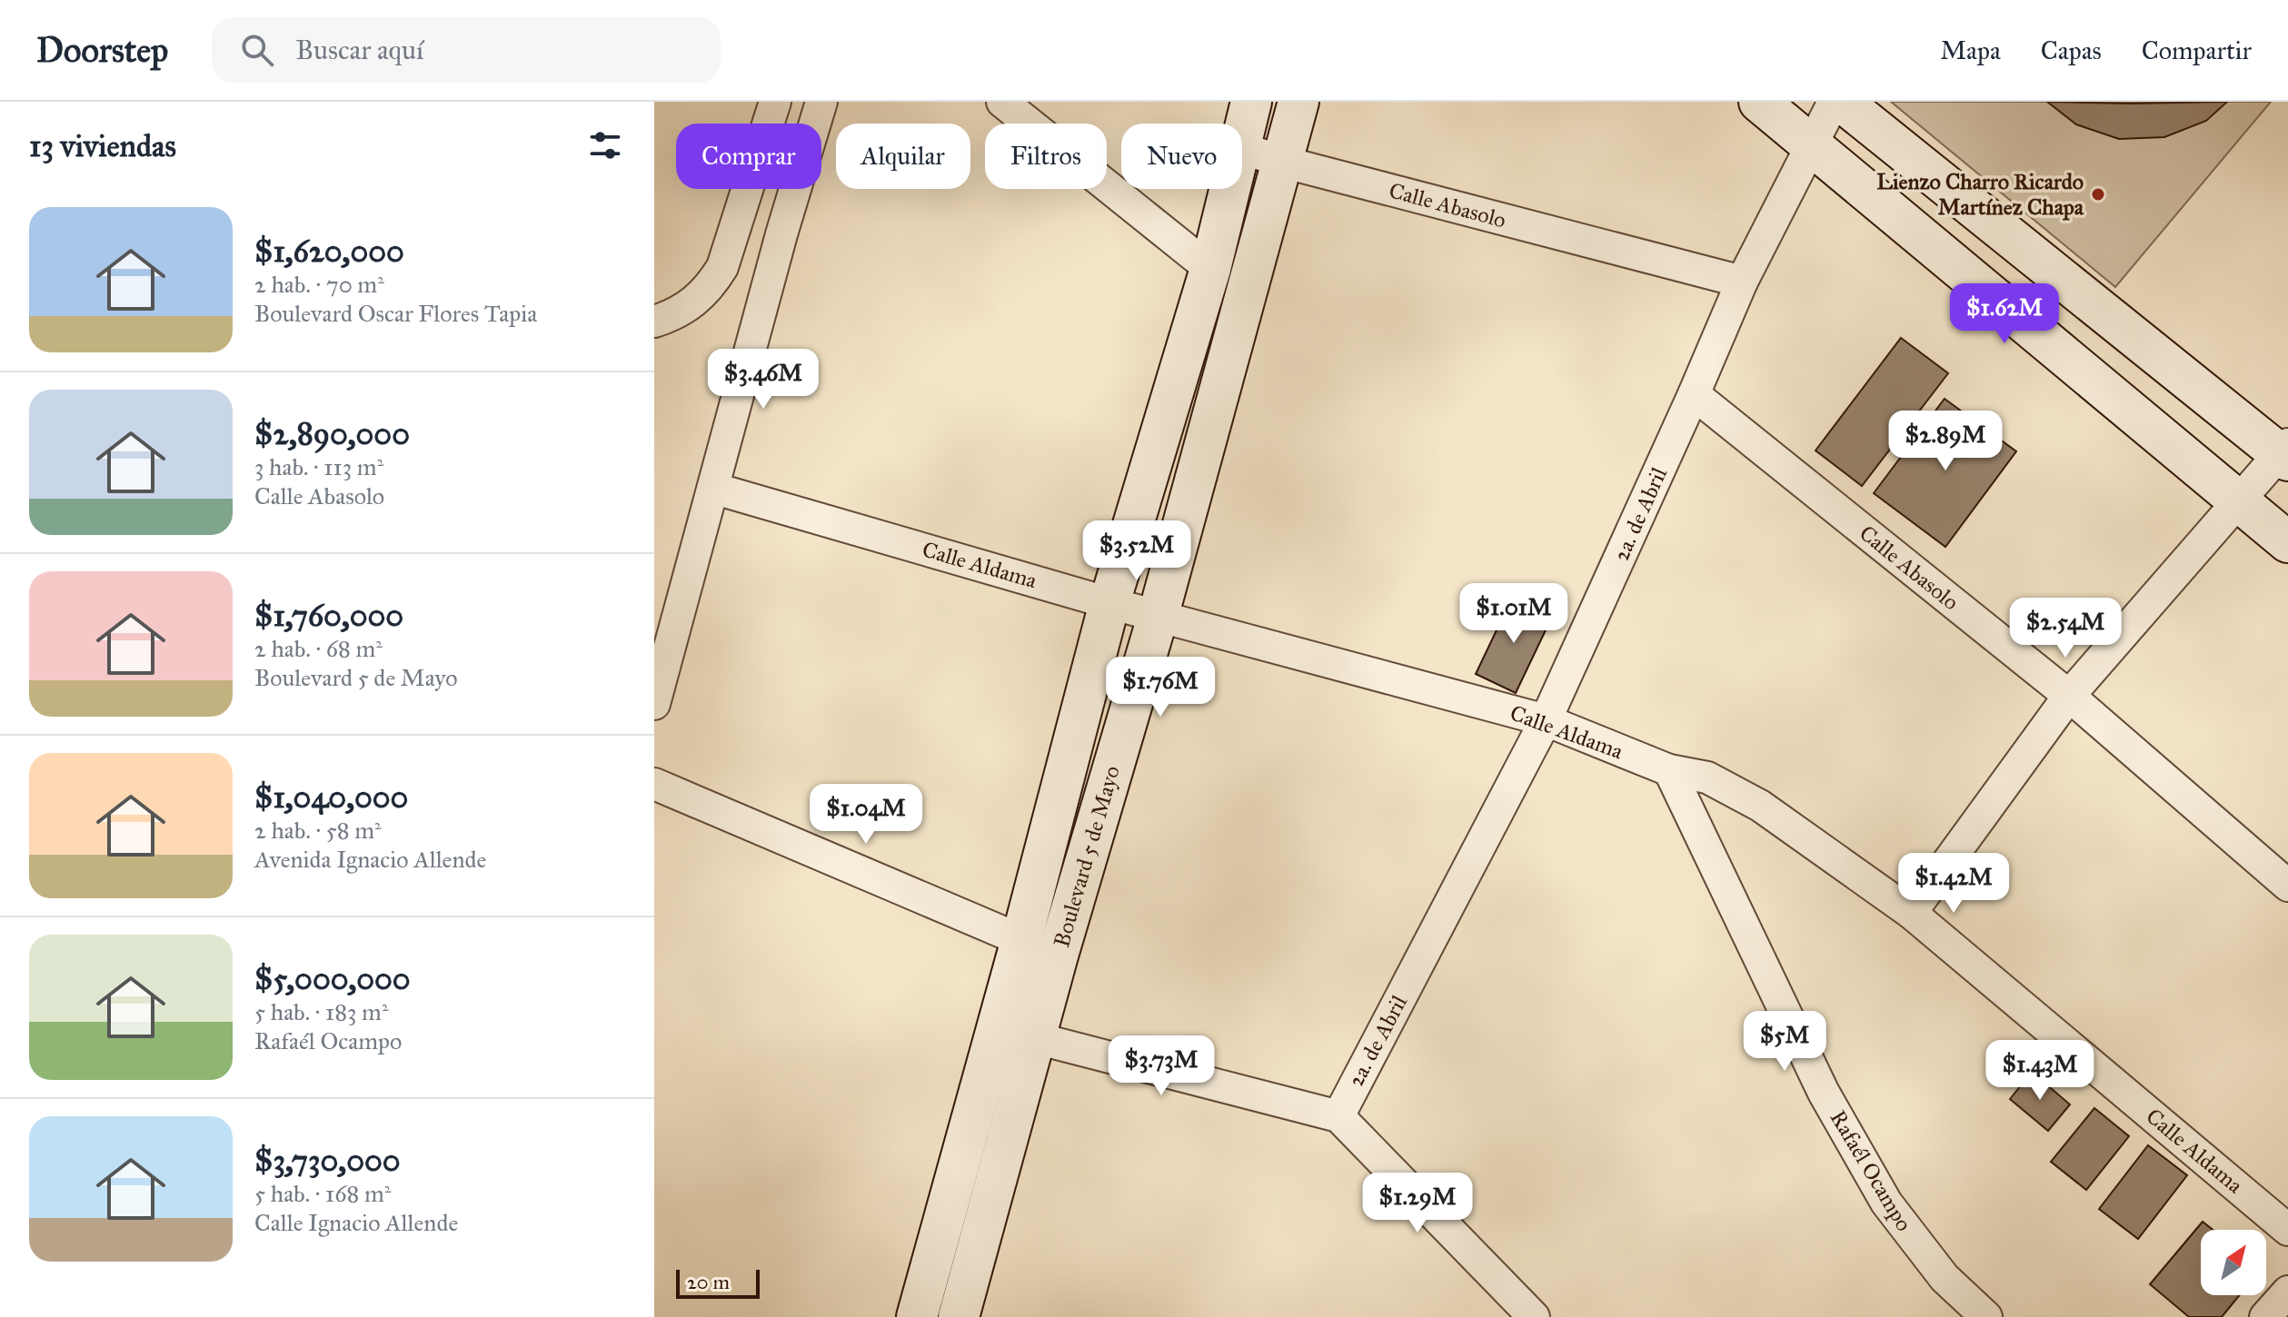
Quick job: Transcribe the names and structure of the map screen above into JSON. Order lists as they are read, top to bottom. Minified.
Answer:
{"streets":{"street":["Calle Abasolo","2a. de Abril","Calle Aldama","Boulevard 5 de Mayo","Rafaél Ocampo"]},"crossings":[["Calle Abasolo","2a. de Abril"],["Calle Abasolo","Boulevard 5 de Mayo"],["2a. de Abril","Calle Aldama"],["Calle Aldama","Boulevard 5 de Mayo"],["Calle Aldama","Rafaél Ocampo"]],"places":["Lienzo Charro Ricardo Martínez Chapa"],"scale_bar":"20 m","north":"top right","page":{"header":"Doorstep","search":"Buscar aquí","nav":["Mapa","Capas","Compartir"],"heading":"13 viviendas","chip":["Comprar","Alquilar","Filtros","Nuevo"],"list":[{"name":"$1,620,000","note":"2 hab. · 70 m² · Boulevard Oscar Flores Tapia"},{"name":"$2,890,000","note":"3 hab. · 113 m² · Calle Abasolo"},{"name":"$1,760,000","note":"2 hab. · 68 m² · Boulevard 5 de Mayo"},{"name":"$1,040,000","note":"2 hab. · 58 m² · Avenida Ignacio Allende"},{"name":"$5,000,000","note":"5 hab. · 183 m² · Rafaél Ocampo"},{"name":"$3,730,000","note":"5 hab. · 168 m² · Calle Ignacio Allende"}],"price":["$1.62M","$3.46M","$2.89M","$3.52M","$1.01M","$2.54M","$1.76M","$1.04M","$1.42M","$5M","$3.73M","$1.43M","$1.29M"],"scale":"20 m"}}
